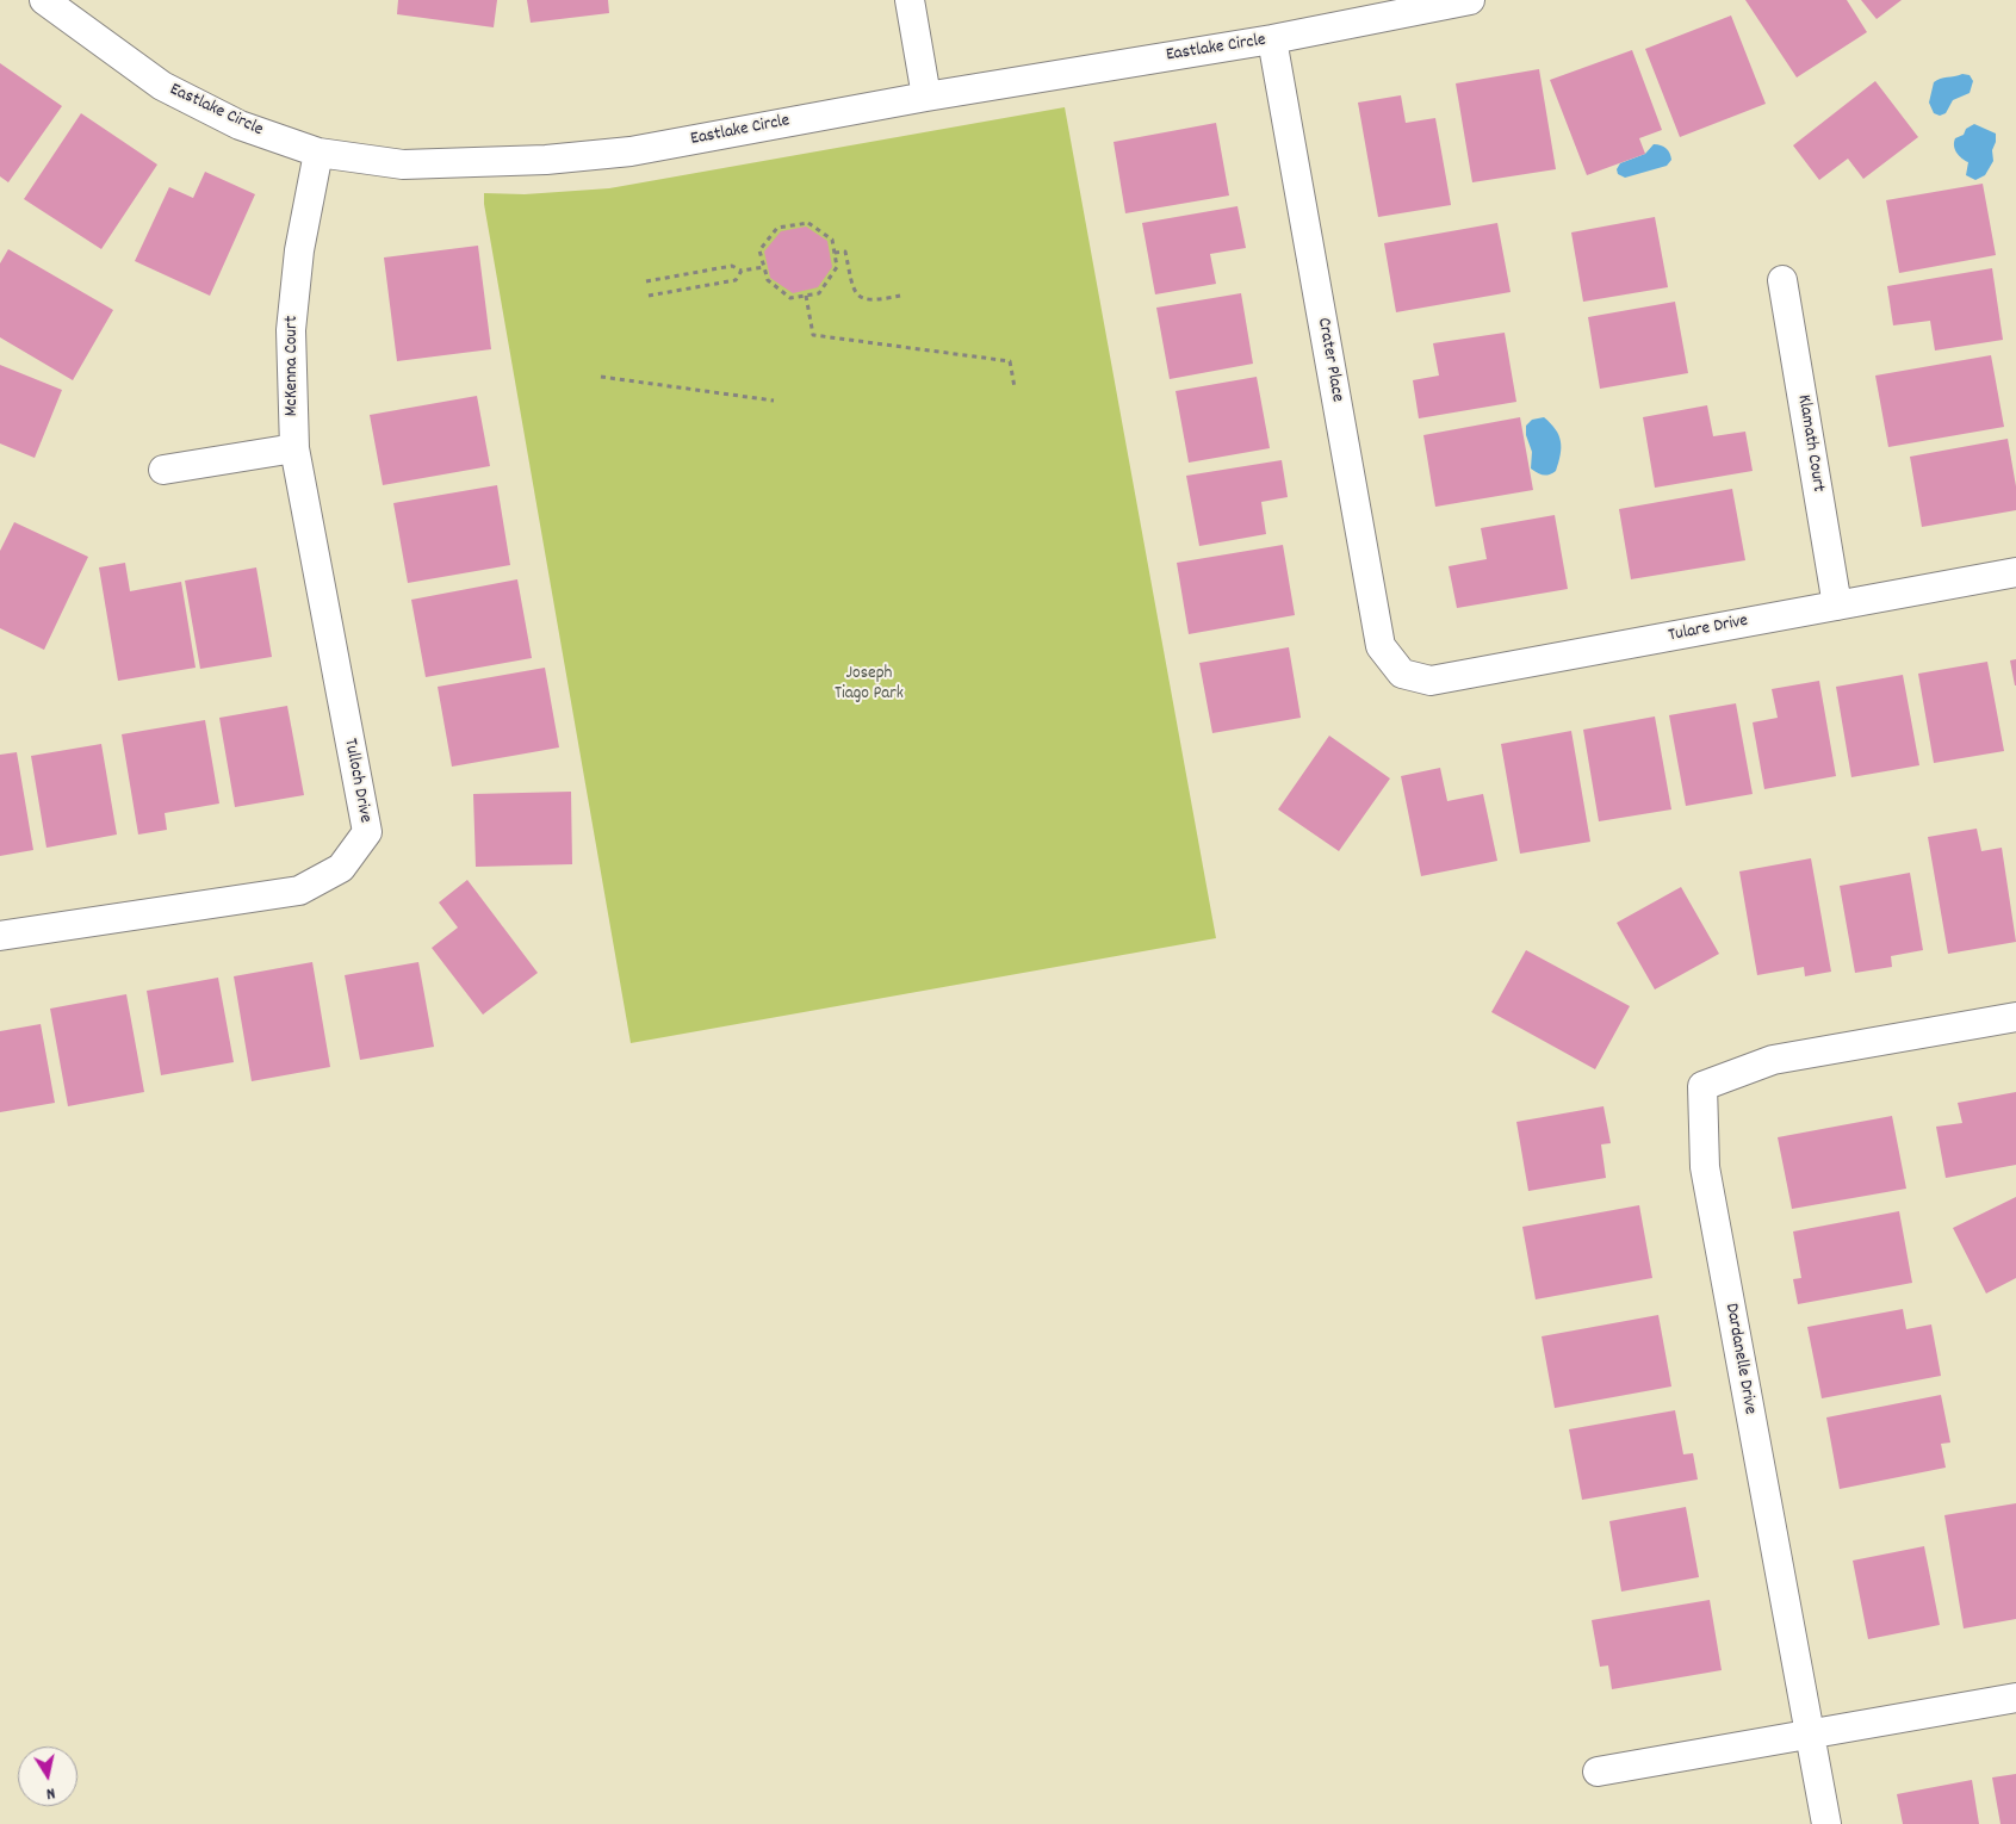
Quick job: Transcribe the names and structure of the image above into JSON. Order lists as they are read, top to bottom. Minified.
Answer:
{"streets":{"street":["Eastlake Circle","Crater Place","McKenna Court","Klamath Court","Tulare Drive","Tulloch Drive","Dardanelle Drive"]},"crossings":[["Eastlake Circle","Crater Place"],["Eastlake Circle","McKenna Court"],["Crater Place","Tulare Drive"],["McKenna Court","Tulloch Drive"],["Klamath Court","Tulare Drive"]],"parks":["Joseph Tiago Park"],"north":"bottom"}
